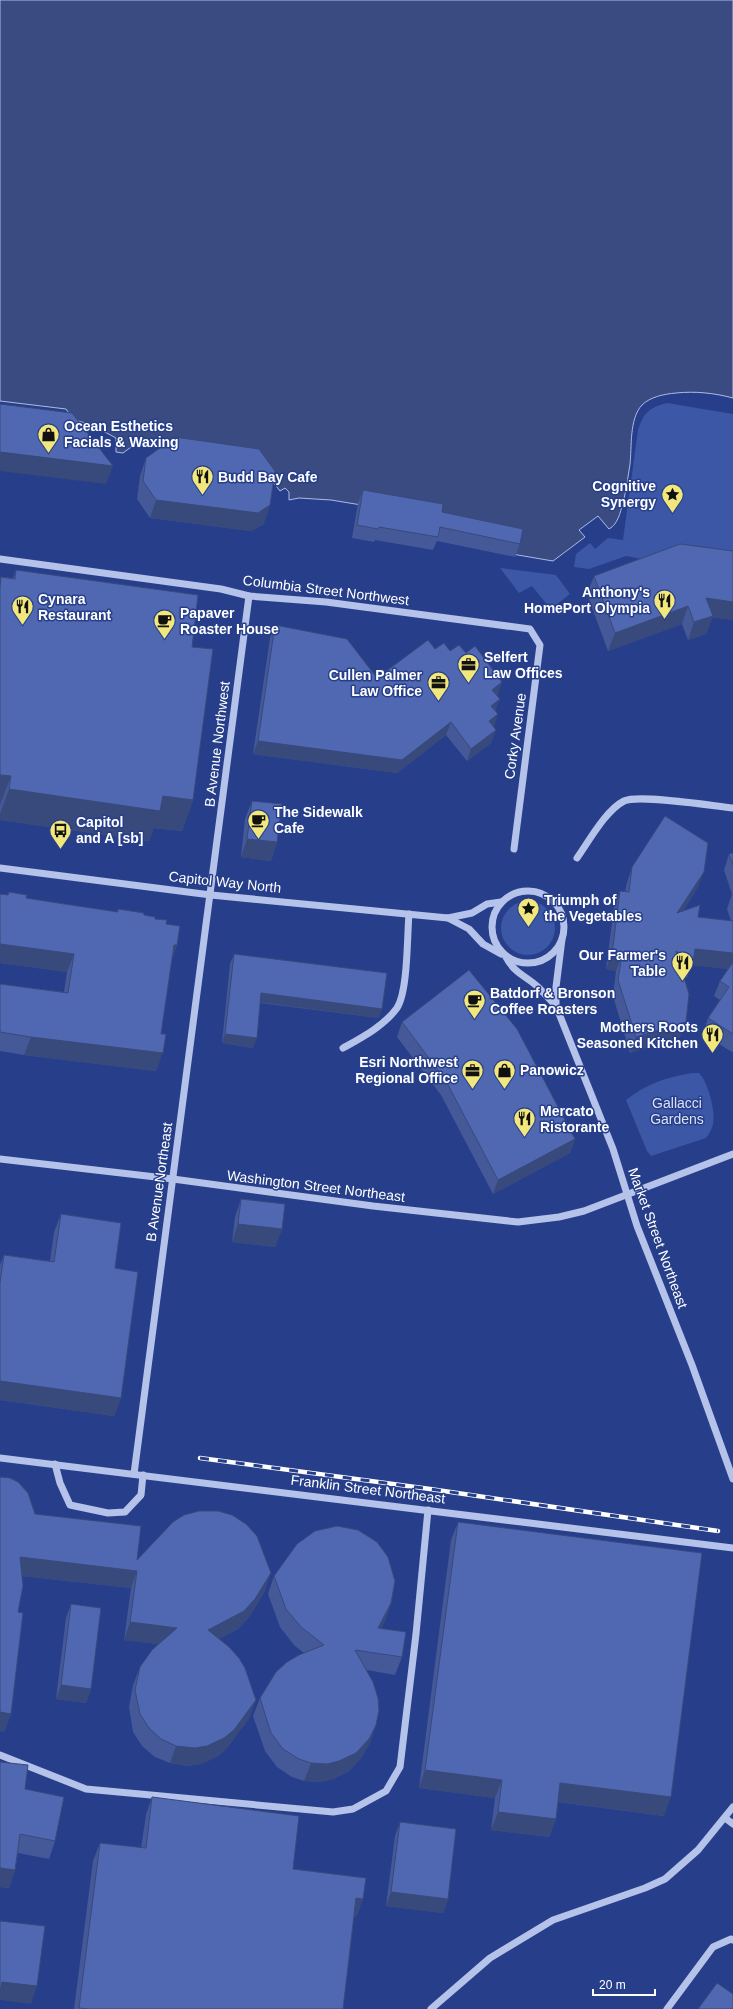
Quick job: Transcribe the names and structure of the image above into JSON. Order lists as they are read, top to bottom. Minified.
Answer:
{"streets":{"street":["Columbia Street Northwest","Corky Avenue","B Avenue Northwest","Capitol Way North","B AvenueNortheast","Washington Street Northeast","Market Street Northeast","Franklin Street Northeast"]},"crossings":[["Columbia Street Northwest","Corky Avenue"],["Columbia Street Northwest","B Avenue Northwest"],["B Avenue Northwest","Capitol Way North"],["B Avenue Northwest","B AvenueNortheast"],["Capitol Way North","B AvenueNortheast"],["Capitol Way North","Market Street Northeast"],["B AvenueNortheast","Washington Street Northeast"],["B AvenueNortheast","Franklin Street Northeast"],["Washington Street Northeast","Market Street Northeast"]],"parks":["Gallacci Gardens"],"places":{"shop":["Ocean Esthetics Facials & Waxing","Panowicz"],"restaurant":["Budd Bay Cafe","Anthony's HomePort Olympia","Cynara Restaurant","Our Farmer's Table","Mothers Roots Seasoned Kitchen","Mercato Ristorante"],"place":["Cognitive Synergy","Triumph of the Vegetables"],"cafe":["Papaver Roaster House","The Sidewalk Cafe","Batdorf & Bronson Coffee Roasters"],"office":["Selfert Law Offices","Cullen Palmer Law Office","Esri Northwest Regional Office"],"bus stop":["Capitol and A [sb]"]},"scale_bar":"20 m"}
